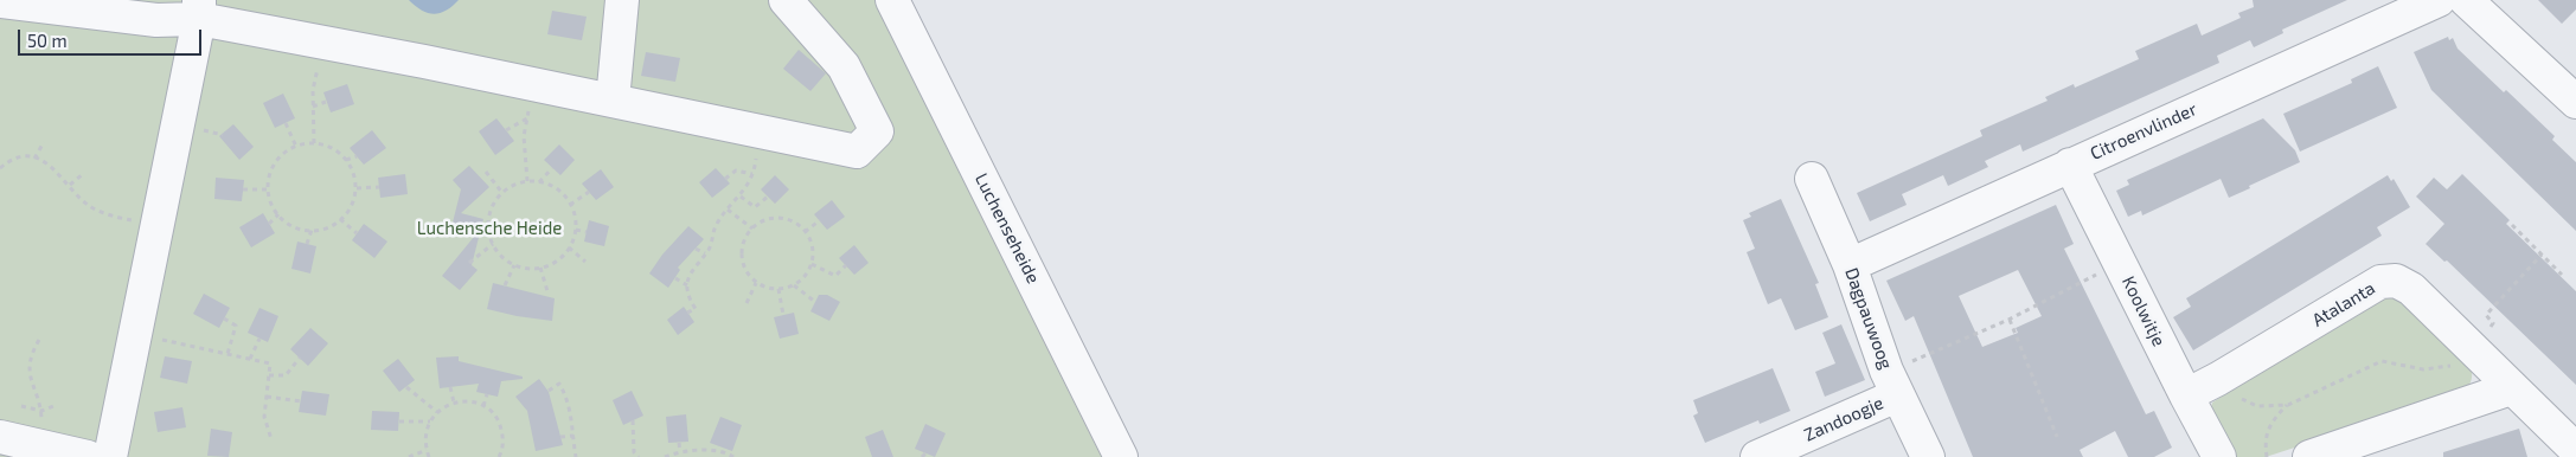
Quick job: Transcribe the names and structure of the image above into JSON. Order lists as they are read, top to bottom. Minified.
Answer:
{"streets":{"street":["Citroenvlinder","Luchenseheide","Atalanta","Koolwitje","Dagpauwoog","Zandoogje"]},"crossings":[["Citroenvlinder","Koolwitje"],["Citroenvlinder","Dagpauwoog"],["Atalanta","Koolwitje"],["Dagpauwoog","Zandoogje"]],"parks":["Luchensche Heide"],"scale_bar":"50 m"}
